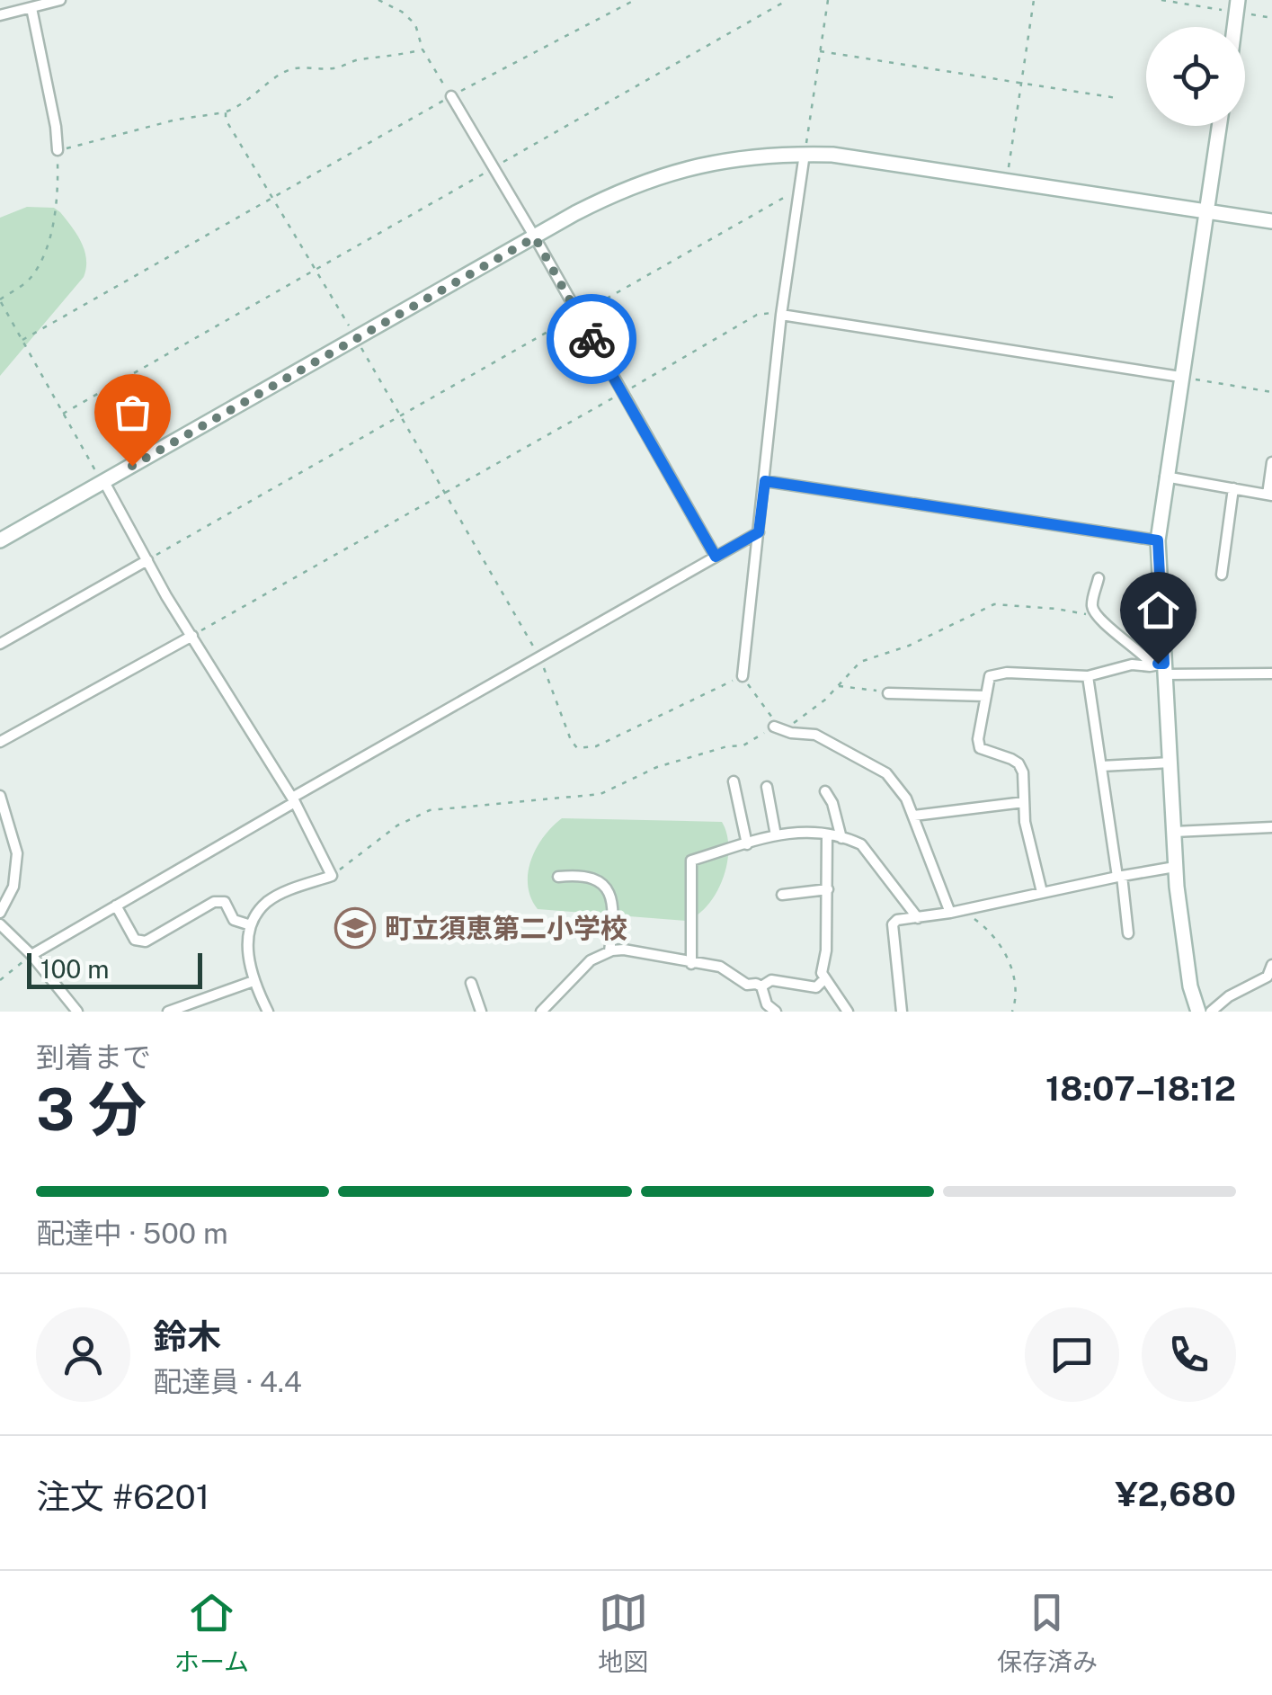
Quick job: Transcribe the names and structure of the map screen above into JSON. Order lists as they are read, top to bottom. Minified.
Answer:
{"places":{"school or university":["町立須恵第二小学校"]},"scale_bar":"100 m","page":{"scale":"100 m","heading":["3 分","到着まで","18:07–18:12"],"panel":["鈴木","配達員 · 4.4","注文 #6201","¥2,680"],"bar":"配達中 · 500 m","tabs":["ホーム","地図","保存済み"]}}
